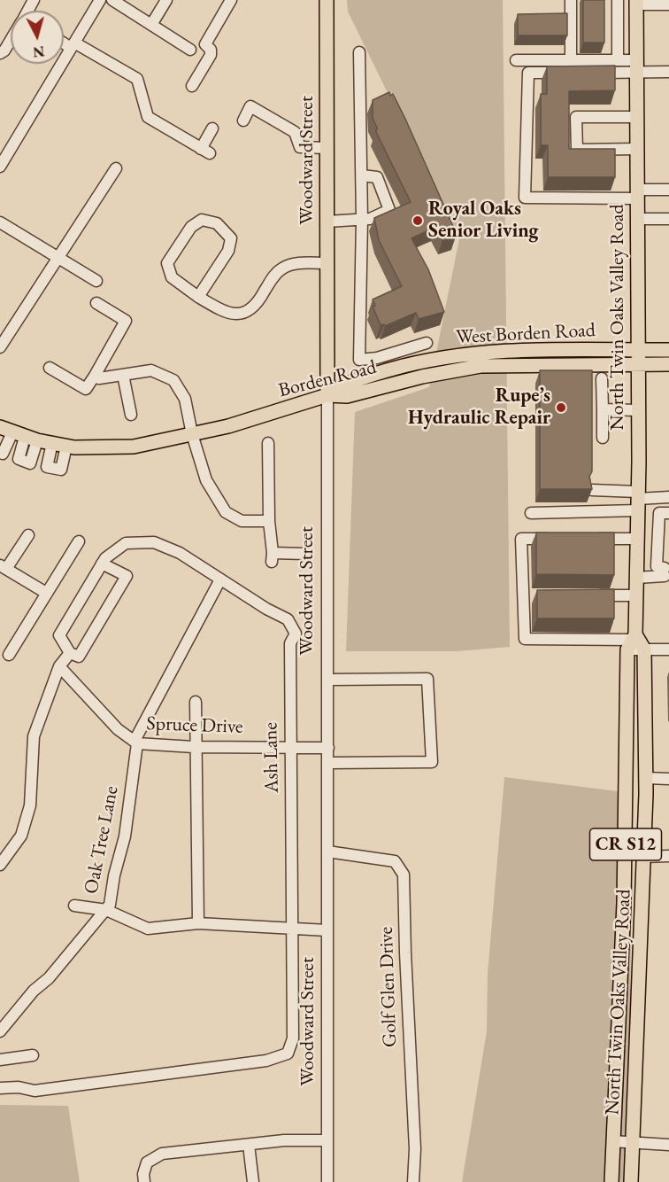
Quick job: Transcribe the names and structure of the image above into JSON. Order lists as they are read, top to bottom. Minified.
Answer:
{"streets":{"main road":["Woodward Street","North Twin Oaks Valley Road","West Borden Road","Borden Road","CR S12"],"street":["Spruce Drive","Ash Lane","Oak Tree Lane","Golf Glen Drive"]},"crossings":[["Woodward Street","Borden Road"],["Woodward Street","Spruce Drive"],["Woodward Street","Golf Glen Drive"],["North Twin Oaks Valley Road","West Borden Road"],["North Twin Oaks Valley Road","Borden Road"],["West Borden Road","Borden Road"],["Spruce Drive","Ash Lane"],["Spruce Drive","Oak Tree Lane"]],"places":["Royal Oaks Senior Living","Rupe’s Hydraulic Repair"],"north":"bottom"}
